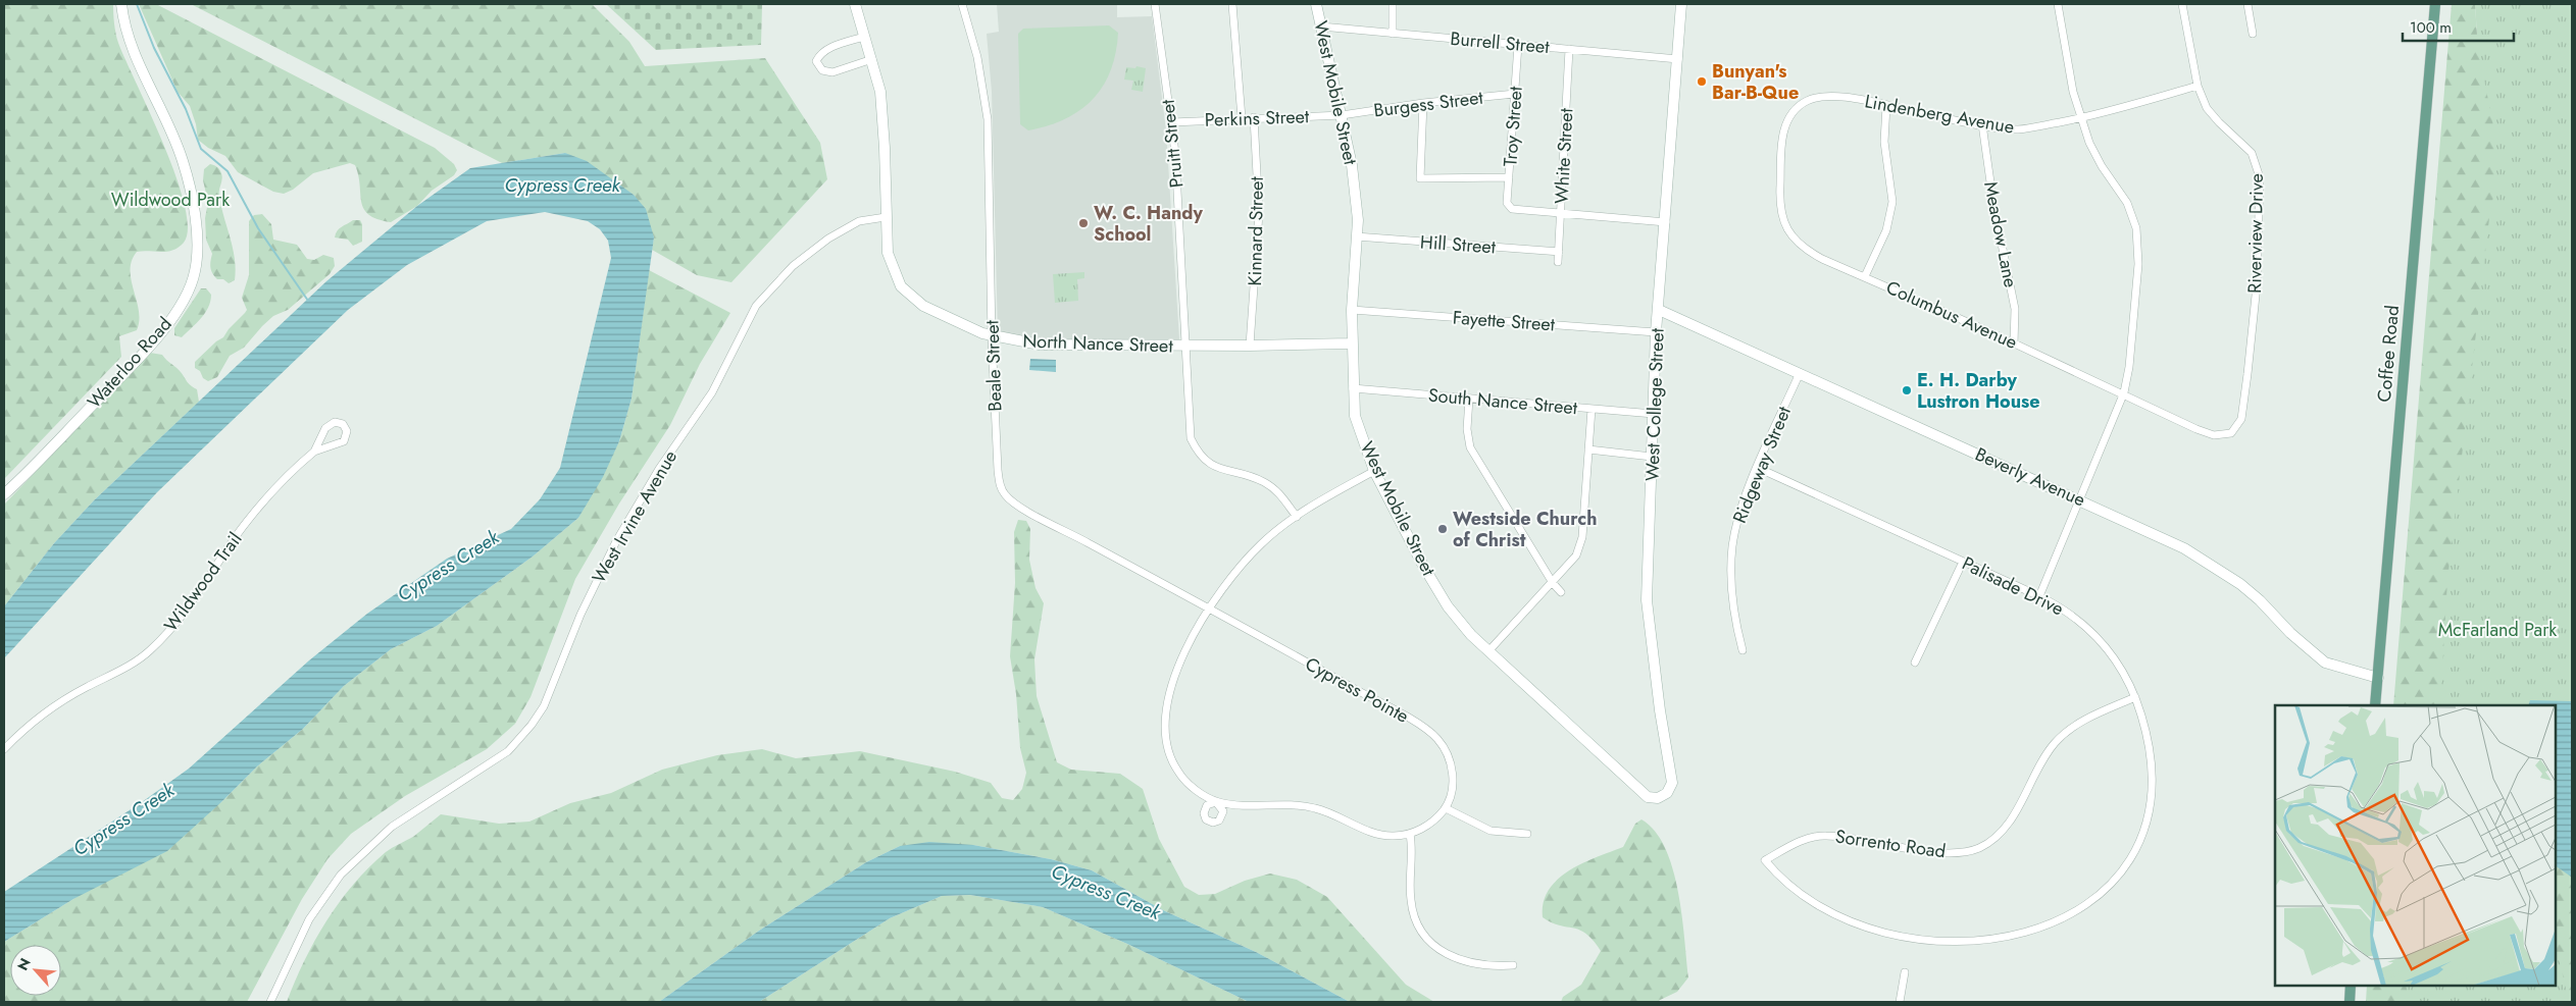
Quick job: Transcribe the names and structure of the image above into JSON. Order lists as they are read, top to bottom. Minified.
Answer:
{"streets":{"main road":["Coffee Road"],"street":["Burrell Street","West Mobile Street","Burgess Street","Lindenberg Avenue","Perkins Street","Troy Street","Pruitt Street","White Street","Kinnard Street","Riverview Drive","Meadow Lane","Hill Street","Columbus Avenue","Fayette Street","North Nance Street","Waterloo Road","Beale Street","South Nance Street","West College Street","Ridgeway Street","Beverly Avenue","West Irvine Avenue","Wildwood Trail","Palisade Drive","Cypress Pointe","Sorrento Road"]},"crossings":[["Burrell Street","West Mobile Street"],["Burrell Street","Troy Street"],["Burrell Street","White Street"],["Burrell Street","West College Street"],["West Mobile Street","Burgess Street"],["West Mobile Street","Perkins Street"],["West Mobile Street","Hill Street"],["West Mobile Street","Fayette Street"],["West Mobile Street","North Nance Street"],["West Mobile Street","South Nance Street"],["West Mobile Street","West College Street"],["Burgess Street","Perkins Street"],["Burgess Street","Troy Street"],["Lindenberg Avenue","Riverview Drive"],["Lindenberg Avenue","Meadow Lane"],["Lindenberg Avenue","Columbus Avenue"],["Perkins Street","Pruitt Street"],["Perkins Street","Kinnard Street"],["Troy Street","White Street"],["Pruitt Street","North Nance Street"],["White Street","Hill Street"],["Kinnard Street","North Nance Street"],["Riverview Drive","Columbus Avenue"],["Meadow Lane","Columbus Avenue"],["Fayette Street","West College Street"],["North Nance Street","Beale Street"],["North Nance Street","West Irvine Avenue"],["Coffee Road","Beverly Avenue"],["Beale Street","Cypress Pointe"],["South Nance Street","West College Street"],["West College Street","Beverly Avenue"],["Ridgeway Street","Beverly Avenue"],["Ridgeway Street","Palisade Drive"],["Palisade Drive","Sorrento Road"]],"water":["Cypress Creek"],"parks":["Wildwood Park","McFarland Park"],"places":["Bunyan's Bar-B-Que","W. C. Handy School","E. H. Darby Lustron House","Westside Church of Christ"],"scale_bar":"100 m","north":"top left"}
